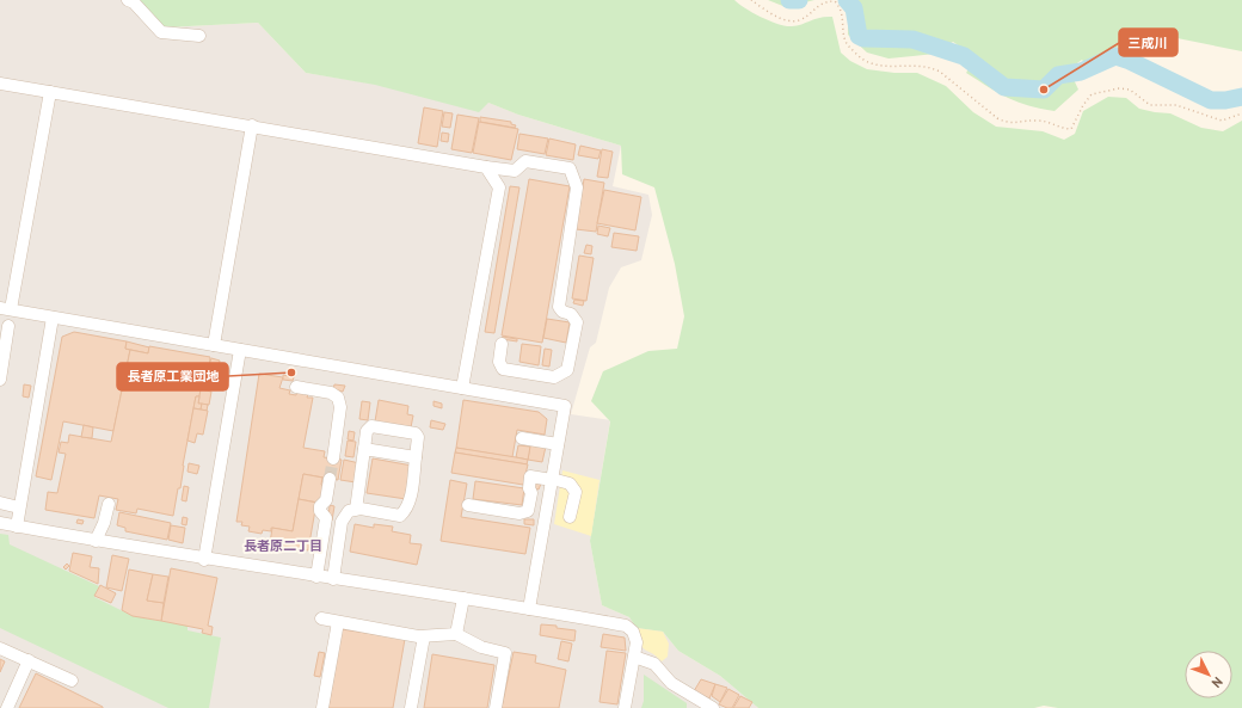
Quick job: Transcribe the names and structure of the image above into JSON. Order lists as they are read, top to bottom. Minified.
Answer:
{"districts":["長者原二丁目"],"places":["三成川","長者原工業団地"],"north":"bottom right"}
